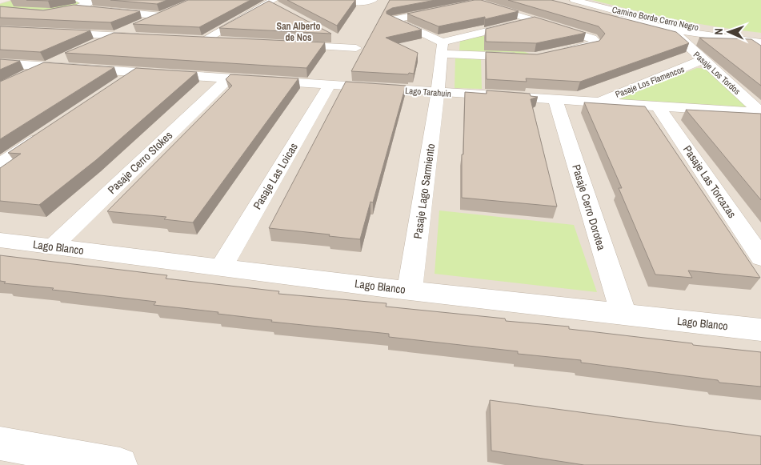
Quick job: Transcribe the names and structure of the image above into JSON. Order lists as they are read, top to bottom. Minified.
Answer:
{"streets":{"street":["Camino Borde Cerro Negro","Pasaje Los Tordos","Pasaje Los Flamencos","Lago Tarahuin","Pasaje Cerro Stokes","Pasaje Las Loicas","Pasaje Las Torcazas","Pasaje Lago Sarmiento","Pasaje Cerro Dorotea","Lago Blanco"]},"crossings":[["Camino Borde Cerro Negro","Pasaje Los Tordos"],["Pasaje Los Tordos","Pasaje Los Flamencos"],["Pasaje Los Tordos","Lago Tarahuin"],["Pasaje Los Flamencos","Lago Tarahuin"],["Lago Tarahuin","Pasaje Cerro Stokes"],["Lago Tarahuin","Pasaje Las Loicas"],["Lago Tarahuin","Pasaje Las Torcazas"],["Lago Tarahuin","Pasaje Lago Sarmiento"],["Lago Tarahuin","Pasaje Cerro Dorotea"],["Pasaje Cerro Stokes","Lago Blanco"],["Pasaje Las Loicas","Lago Blanco"],["Pasaje Lago Sarmiento","Lago Blanco"],["Pasaje Cerro Dorotea","Lago Blanco"]],"districts":["San Alberto de Nos"],"north":"left"}
